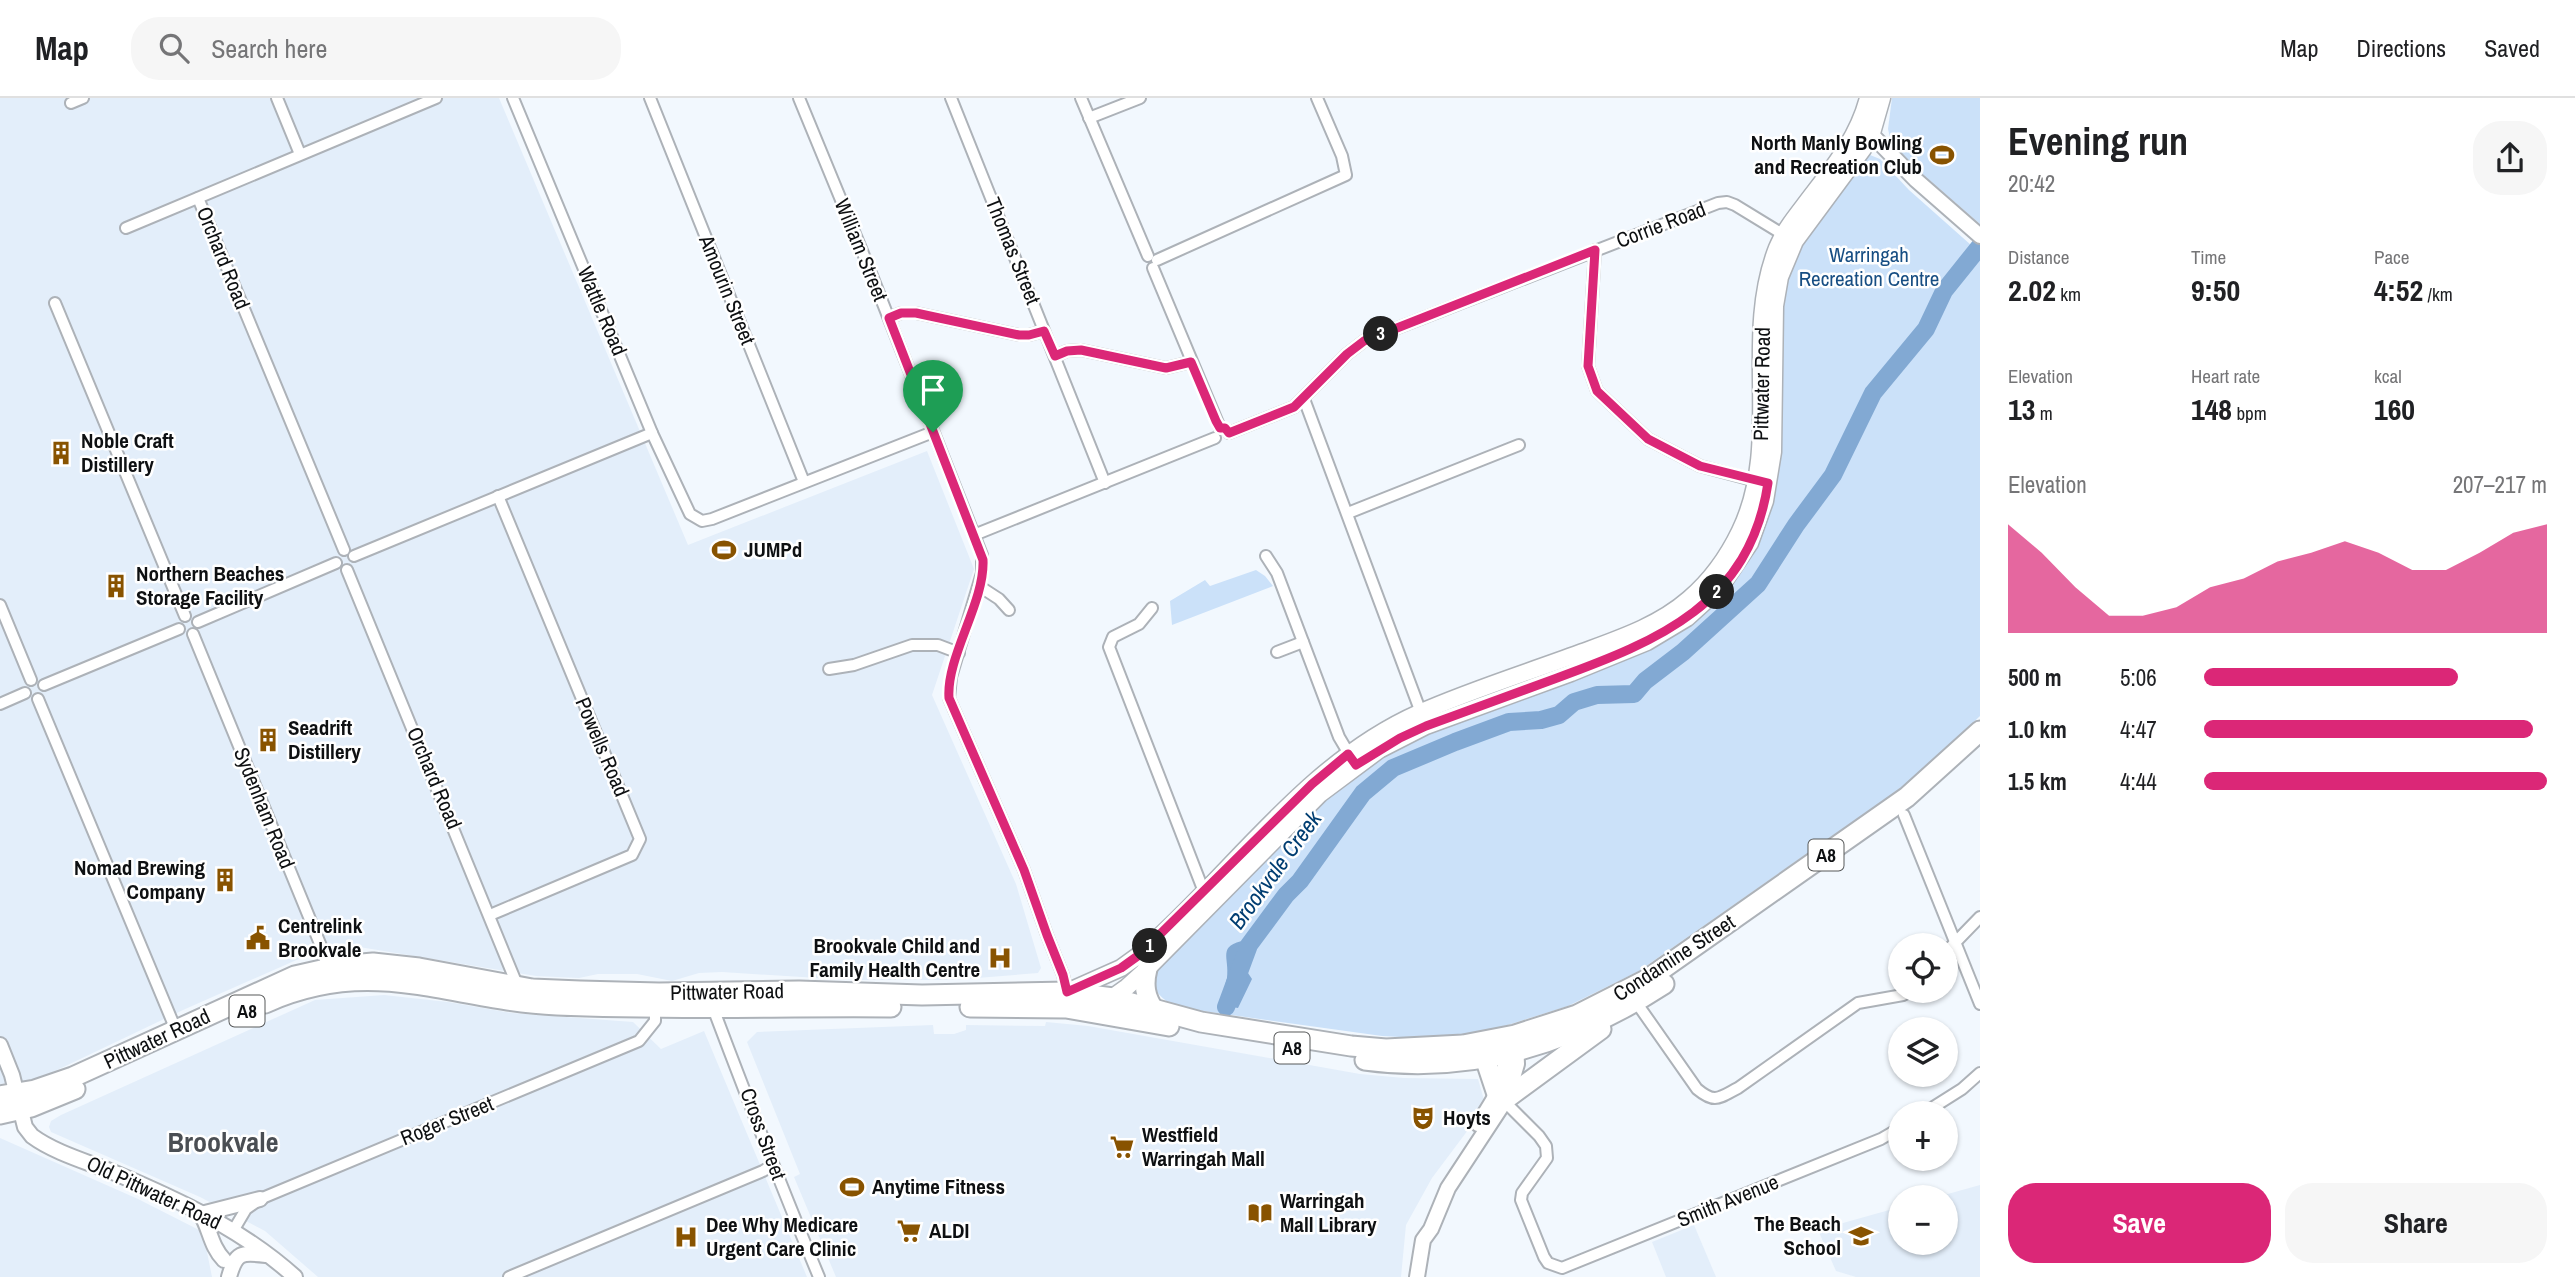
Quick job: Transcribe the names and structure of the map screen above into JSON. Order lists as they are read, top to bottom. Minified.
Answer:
{"streets":{"highway":["Pittwater Road","A8","Condamine Street"],"main road":["Old Pittwater Road"],"street":["Corrie Road","William Street","Thomas Street","Orchard Road","Amourin Street","Wattle Road","Powells Road","Sydenham Road","Roger Street","Cross Street","Smith Avenue"]},"crossings":[["Corrie Road","William Street"],["Corrie Road","Thomas Street"],["Corrie Road","Pittwater Road"],["William Street","Pittwater Road"],["William Street","Condamine Street"],["Orchard Road","Pittwater Road"],["Orchard Road","Powells Road"],["Amourin Street","Wattle Road"],["Pittwater Road","Sydenham Road"],["Pittwater Road","Condamine Street"],["Pittwater Road","Roger Street"],["Pittwater Road","Cross Street"],["Pittwater Road","Old Pittwater Road"],["Roger Street","Old Pittwater Road"]],"districts":["Brookvale"],"water":["Brookvale Creek"],"parks":["Warringah Recreation Centre"],"places":{"sports":["North Manly Bowling and Recreation Club","JUMPd","Anytime Fitness"],"building":["Noble Craft Distillery","Northern Beaches Storage Facility","Seadrift Distillery","Nomad Brewing Company"],"public building":["Centrelink Brookvale"],"hospital":["Brookvale Child and Family Health Centre","Dee Why Medicare Urgent Care Clinic"],"theatre":["Hoyts"],"supermarket":["Westfield Warringah Mall","ALDI"],"library":["Warringah Mall Library"],"school or university":["The Beach School"]},"page":{"header":"Map","search":"Search here","nav":["Map","Directions","Saved"],"heading":["Evening run","20:42"],"stats":[["Distance","2.02 km"],["Time","9:50"],["Pace","4:52 /km"],["Elevation","13 m"],["Heart rate","148 bpm"],["kcal","160"]],"pins":["3","2","1"],"chart":["Elevation","207–217 m"],"list":[{"name":"500 m","note":"5:06"},{"name":"1.0 km","note":"4:47"},{"name":"1.5 km","note":"4:44"}],"map_buttons":["+","−"],"buttons":["Save","Share"]}}
